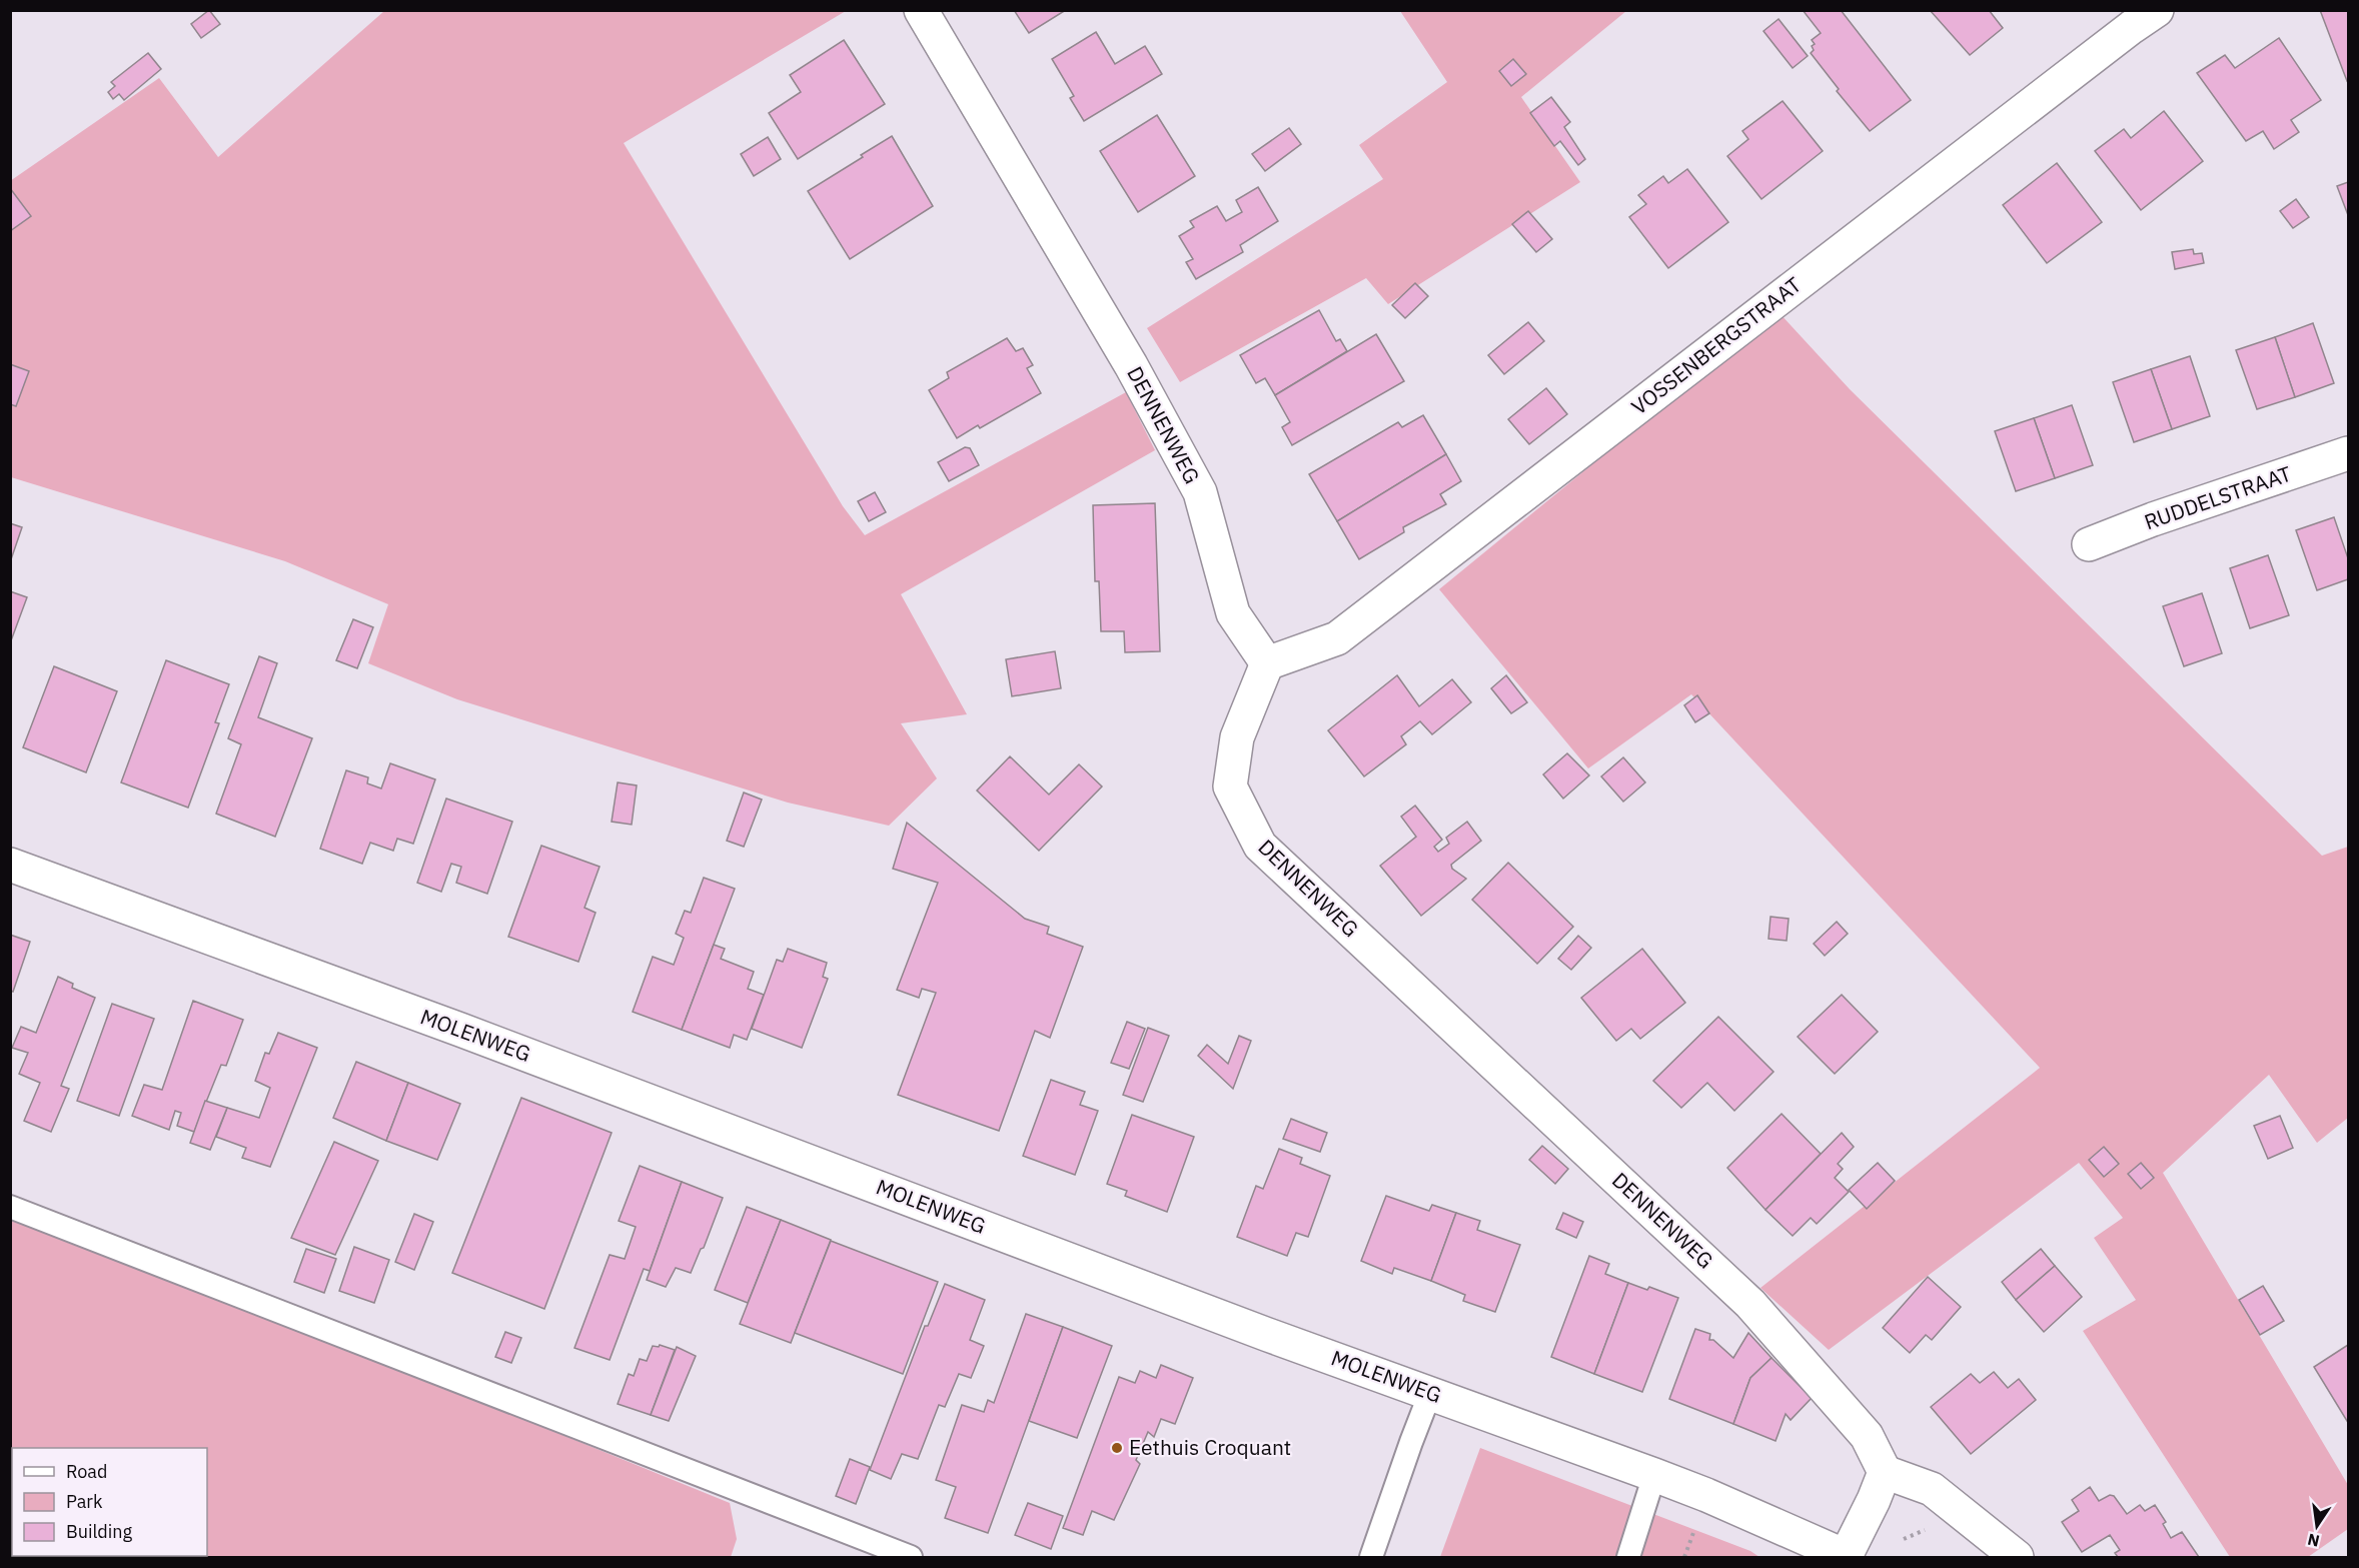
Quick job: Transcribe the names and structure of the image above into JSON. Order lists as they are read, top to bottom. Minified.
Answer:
{"streets":{"street":["VOSSENBERGSTRAAT","DENNENWEG","RUDDELSTRAAT","MOLENWEG"]},"crossings":[["VOSSENBERGSTRAAT","DENNENWEG"]],"places":["Eethuis Croquant"],"legend":["Road","Park","Building"],"north":"bottom"}
